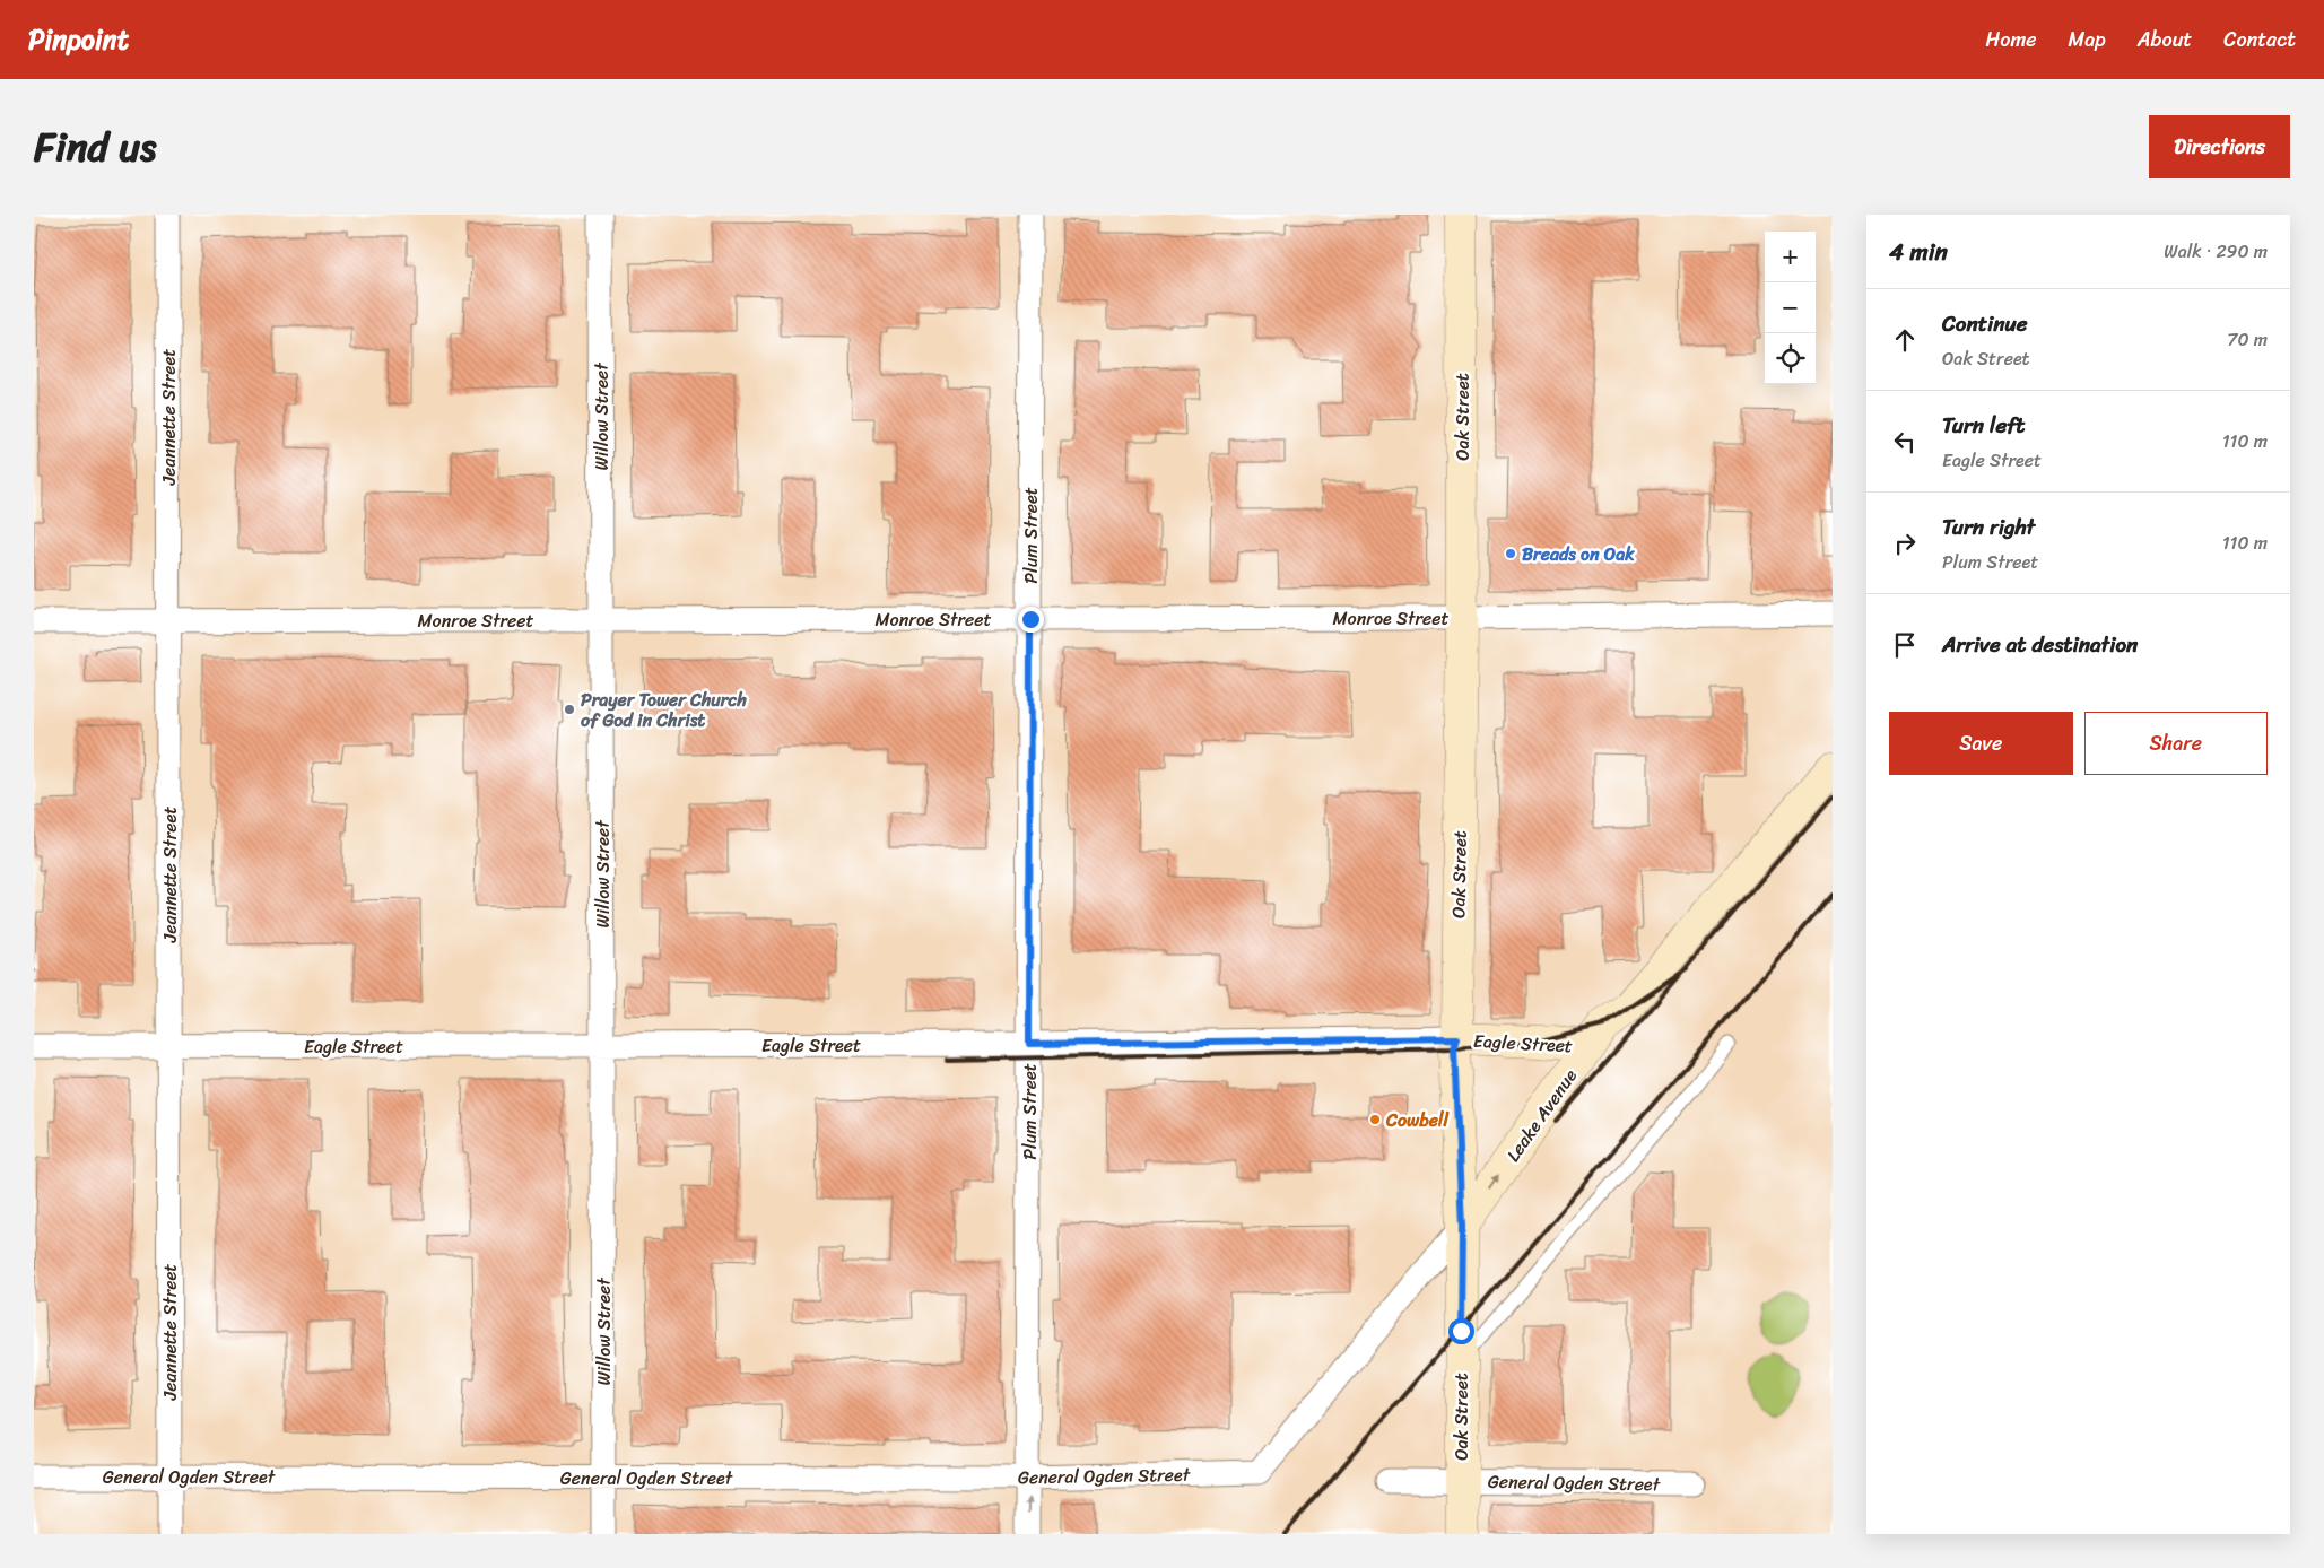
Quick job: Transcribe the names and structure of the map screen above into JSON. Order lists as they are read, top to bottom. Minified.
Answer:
{"streets":{"main road":["Oak Street","Eagle Street","Leake Avenue"],"street":["Jeannette Street","Willow Street","Plum Street","Monroe Street","General Ogden Street"]},"crossings":[["Jeannette Street","Monroe Street"],["Jeannette Street","Eagle Street"],["Jeannette Street","General Ogden Street"],["Willow Street","Monroe Street"],["Willow Street","Eagle Street"],["Willow Street","General Ogden Street"],["Oak Street","Monroe Street"],["Oak Street","Eagle Street"],["Oak Street","Leake Avenue"],["Oak Street","General Ogden Street"],["Plum Street","Monroe Street"],["Plum Street","Eagle Street"],["Plum Street","General Ogden Street"],["Eagle Street","Leake Avenue"],["Leake Avenue","General Ogden Street"]],"places":["Breads on Oak","Prayer Tower Church of God in Christ","Cowbell"],"page":{"header":"Pinpoint","nav":["Home","Map","About","Contact"],"title":"Find us","buttons":["Directions",["Save","Share"]],"heading":["4 min","Walk · 290 m"],"map_buttons":["+","−"],"list":[["Continue","Oak Street","70 m"],["Turn left","Eagle Street","110 m"],["Turn right","Plum Street","110 m"],"Arrive at destination"]}}
